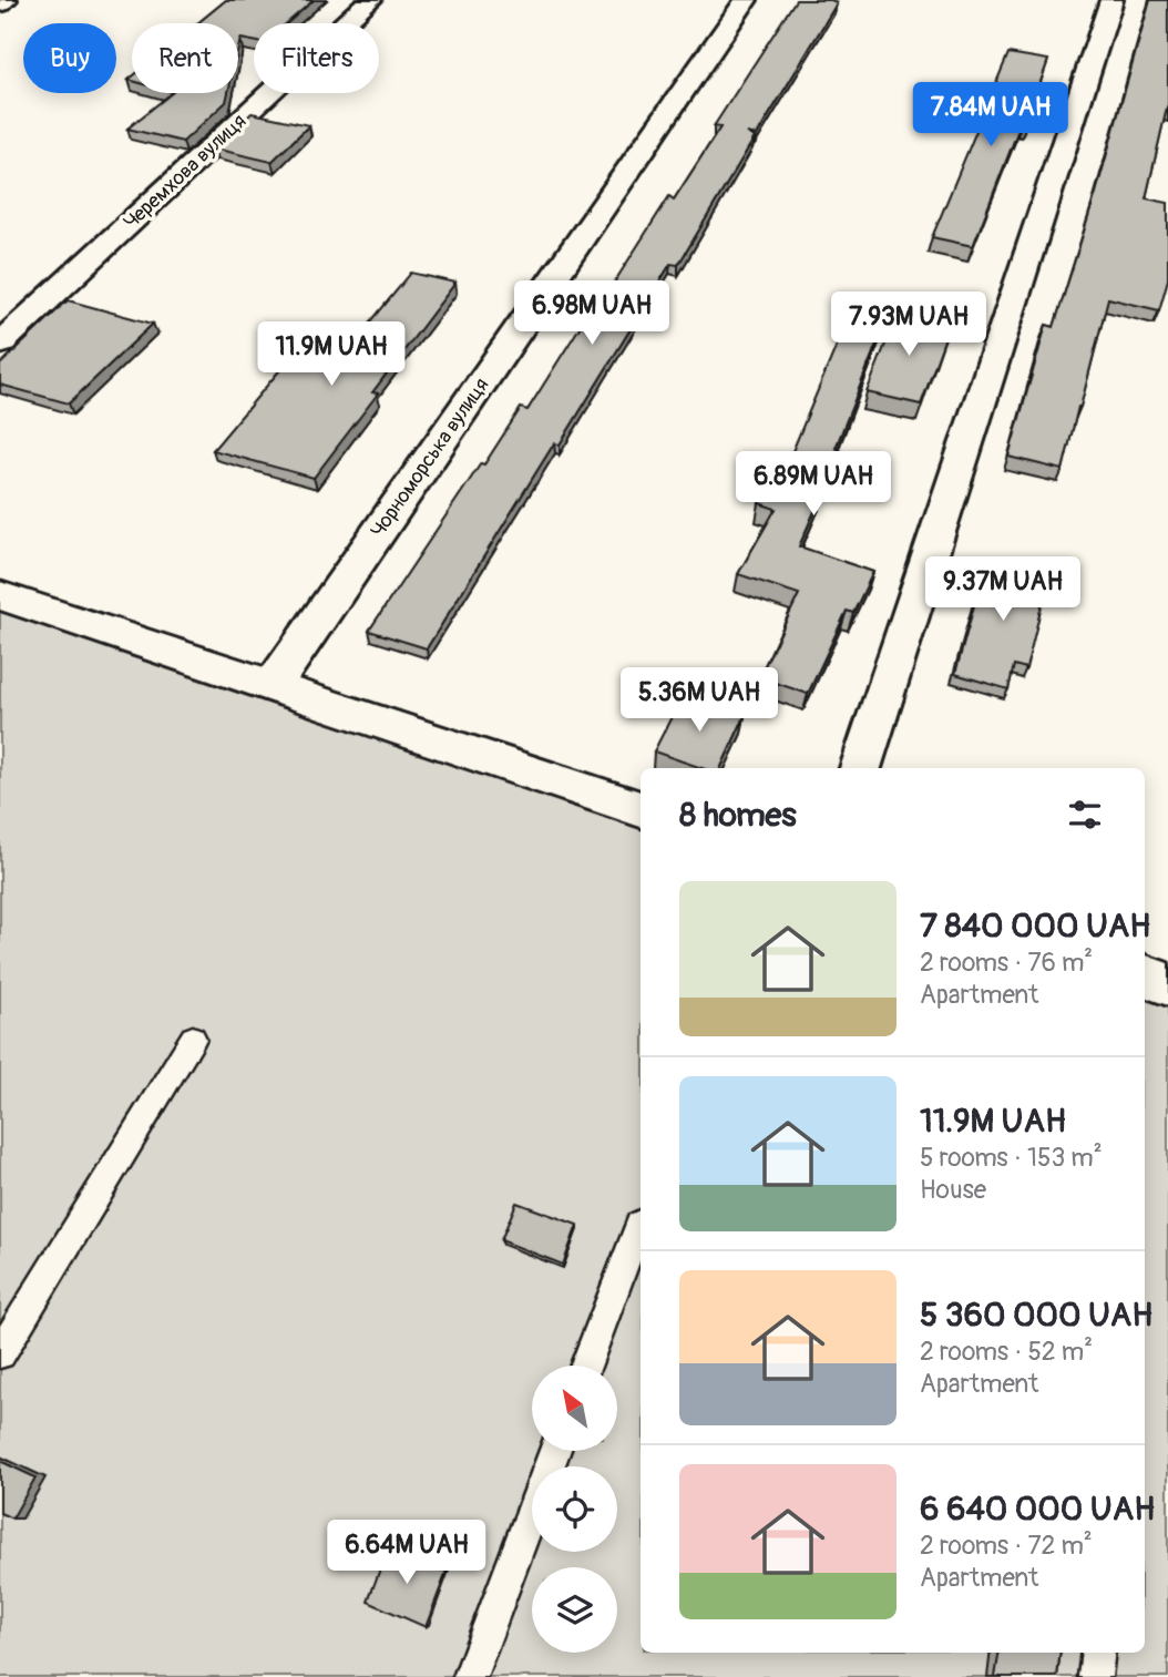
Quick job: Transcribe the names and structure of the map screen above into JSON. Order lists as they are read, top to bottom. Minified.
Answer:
{"streets":{"street":["Черемхова вулиця","Чорноморська вулиця"]},"north":"top left","page":{"chip":["Buy","Rent","Filters"],"price":["7.84M UAH","6.98M UAH","7.93M UAH","11.9M UAH","6.89M UAH","9.37M UAH","5.36M UAH","6.64M UAH"],"heading":"8 homes","list":[{"name":"7 840 000 UAH","note":"2 rooms · 76 m² · Apartment"},{"name":"11.9M UAH","note":"5 rooms · 153 m² · House"},{"name":"5 360 000 UAH","note":"2 rooms · 52 m² · Apartment"},{"name":"6 640 000 UAH","note":"2 rooms · 72 m² · Apartment"}]}}
